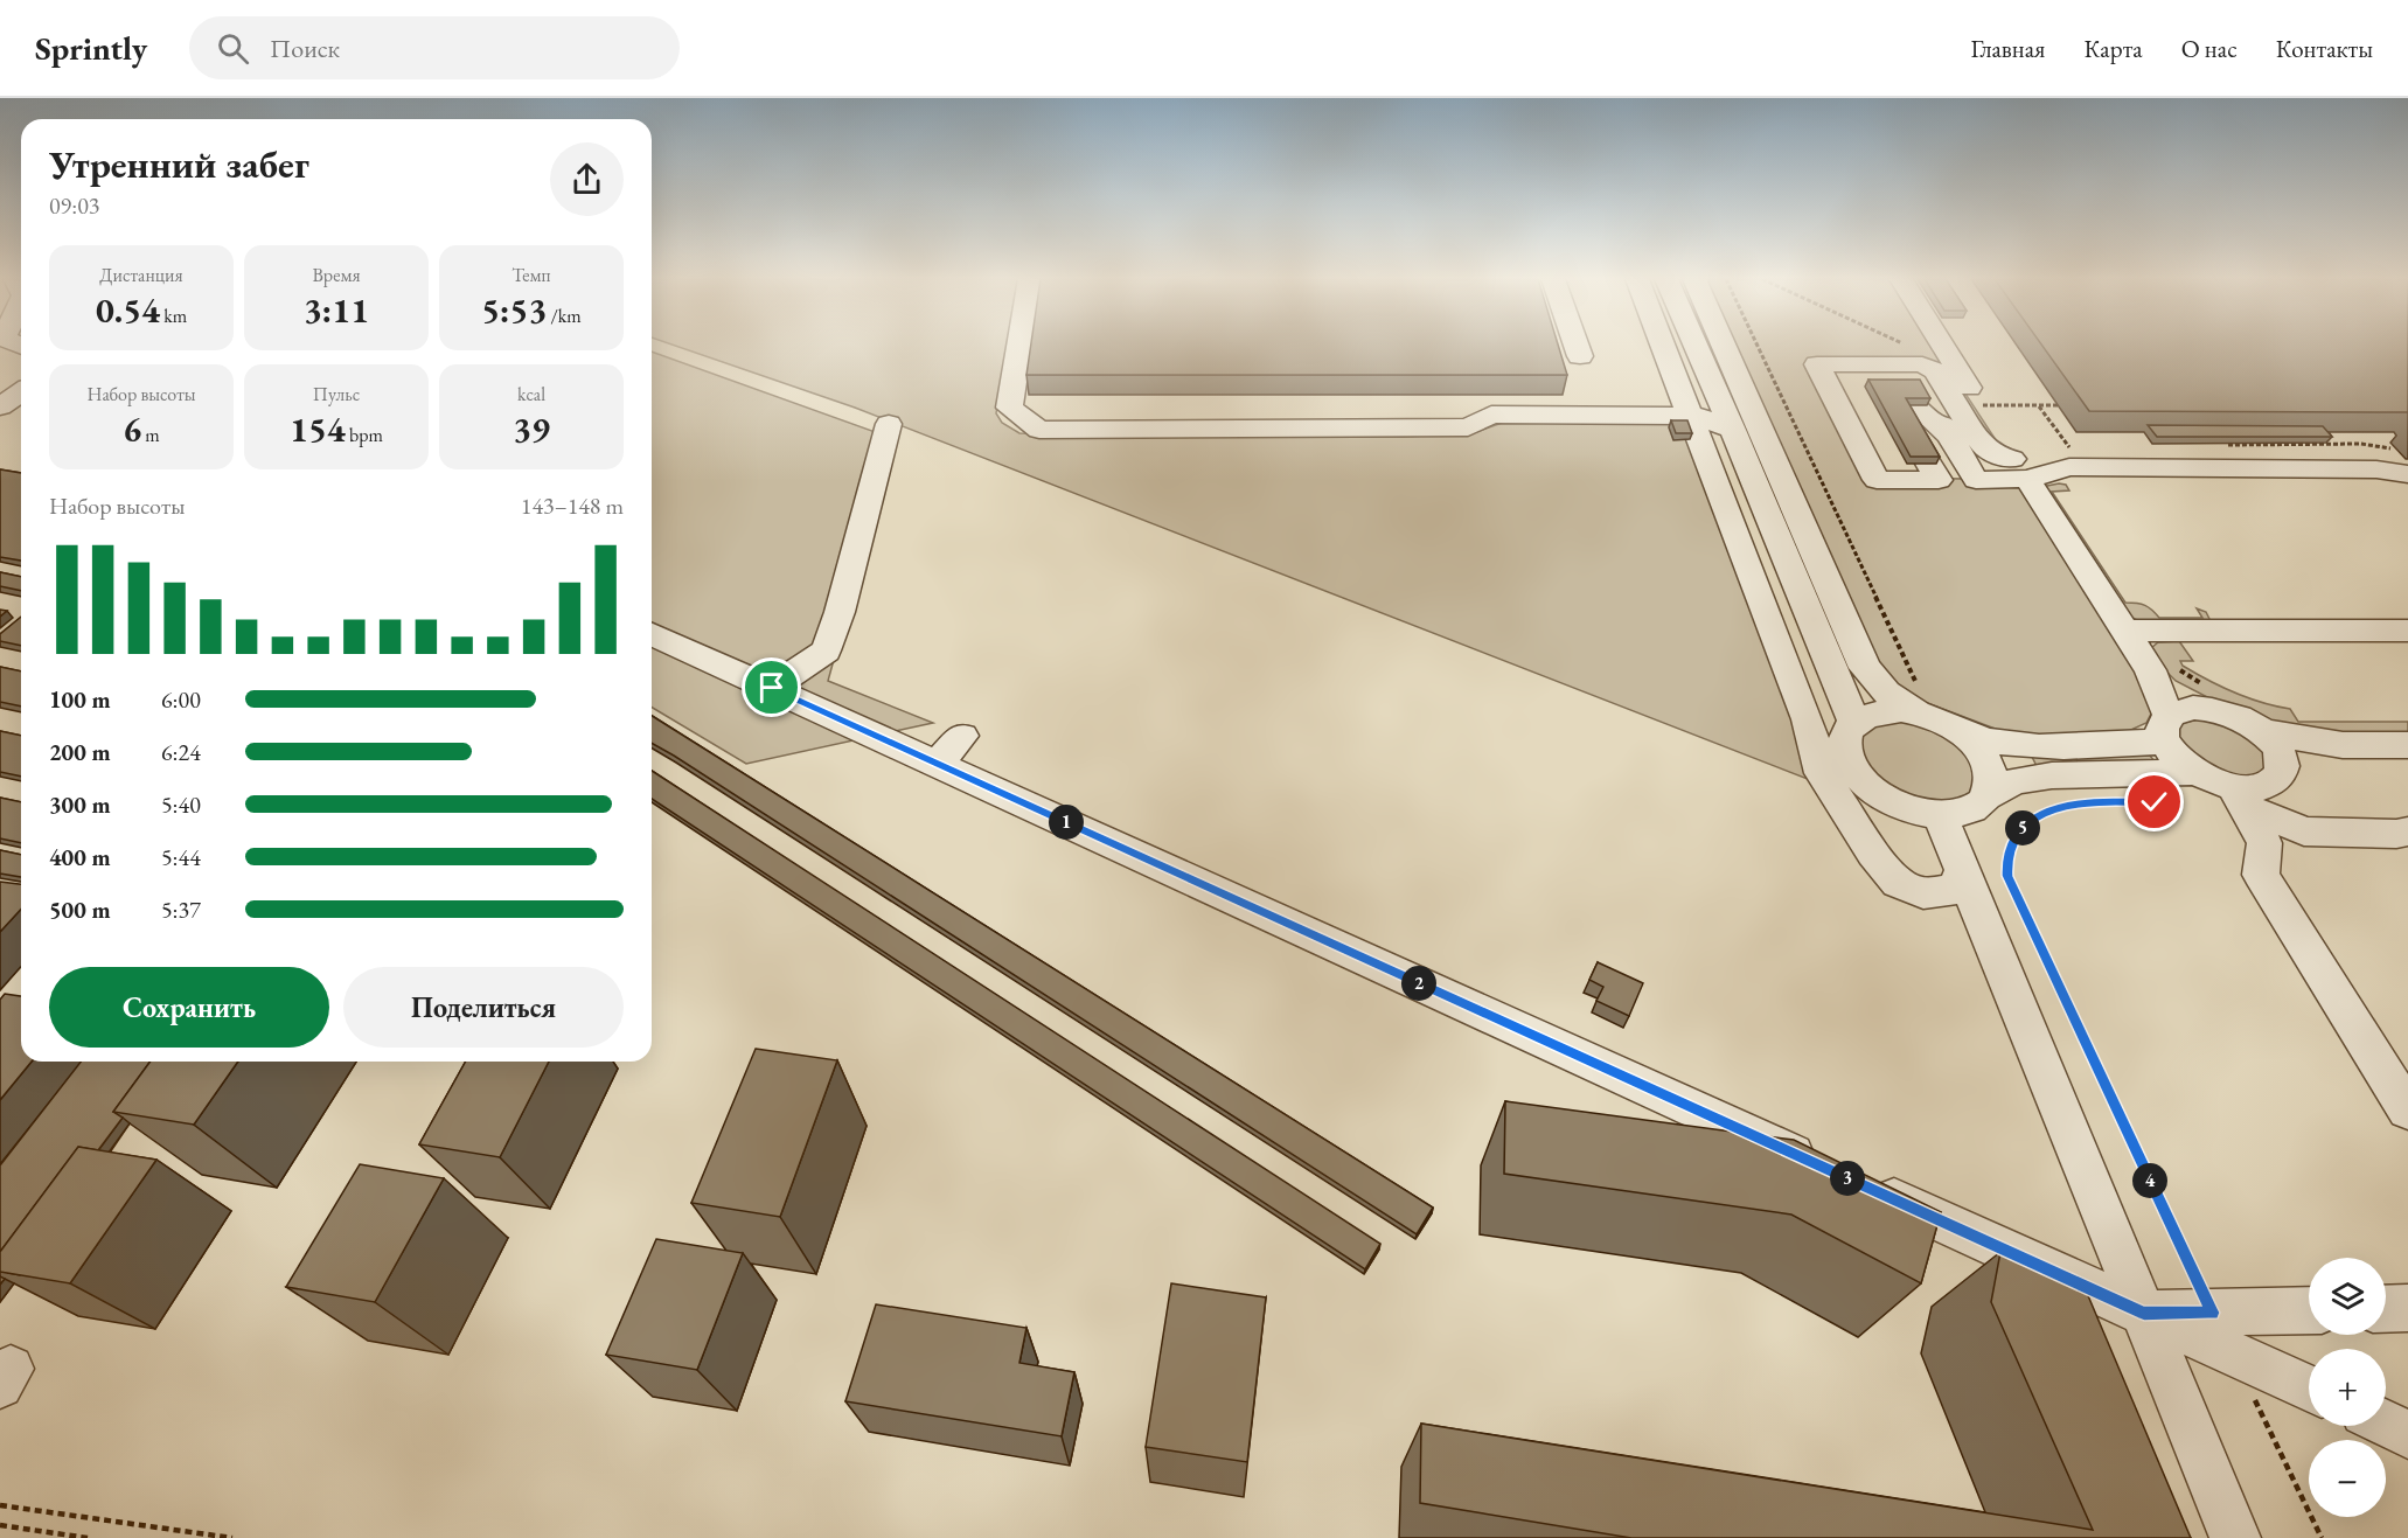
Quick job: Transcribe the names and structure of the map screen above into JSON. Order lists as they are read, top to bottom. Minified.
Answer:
{"page":{"header":"Sprintly","search":"Поиск","nav":["Главная","Карта","О нас","Контакты"],"heading":["Утренний забег","09:03"],"stats":[["Дистанция","0.54 km"],["Время","3:11"],["Темп","5:53 /km"],["Набор высоты","6 m"],["Пульс","154 bpm"],["kcal","39"]],"chart":["Набор высоты","143–148 m"],"list":[{"name":"100 m","note":"6:00"},{"name":"200 m","note":"6:24"},{"name":"300 m","note":"5:40"},{"name":"400 m","note":"5:44"},{"name":"500 m","note":"5:37"}],"pins":["1","5","2","3","4"],"buttons":["Сохранить","Поделиться"],"map_buttons":["+","−"]}}
